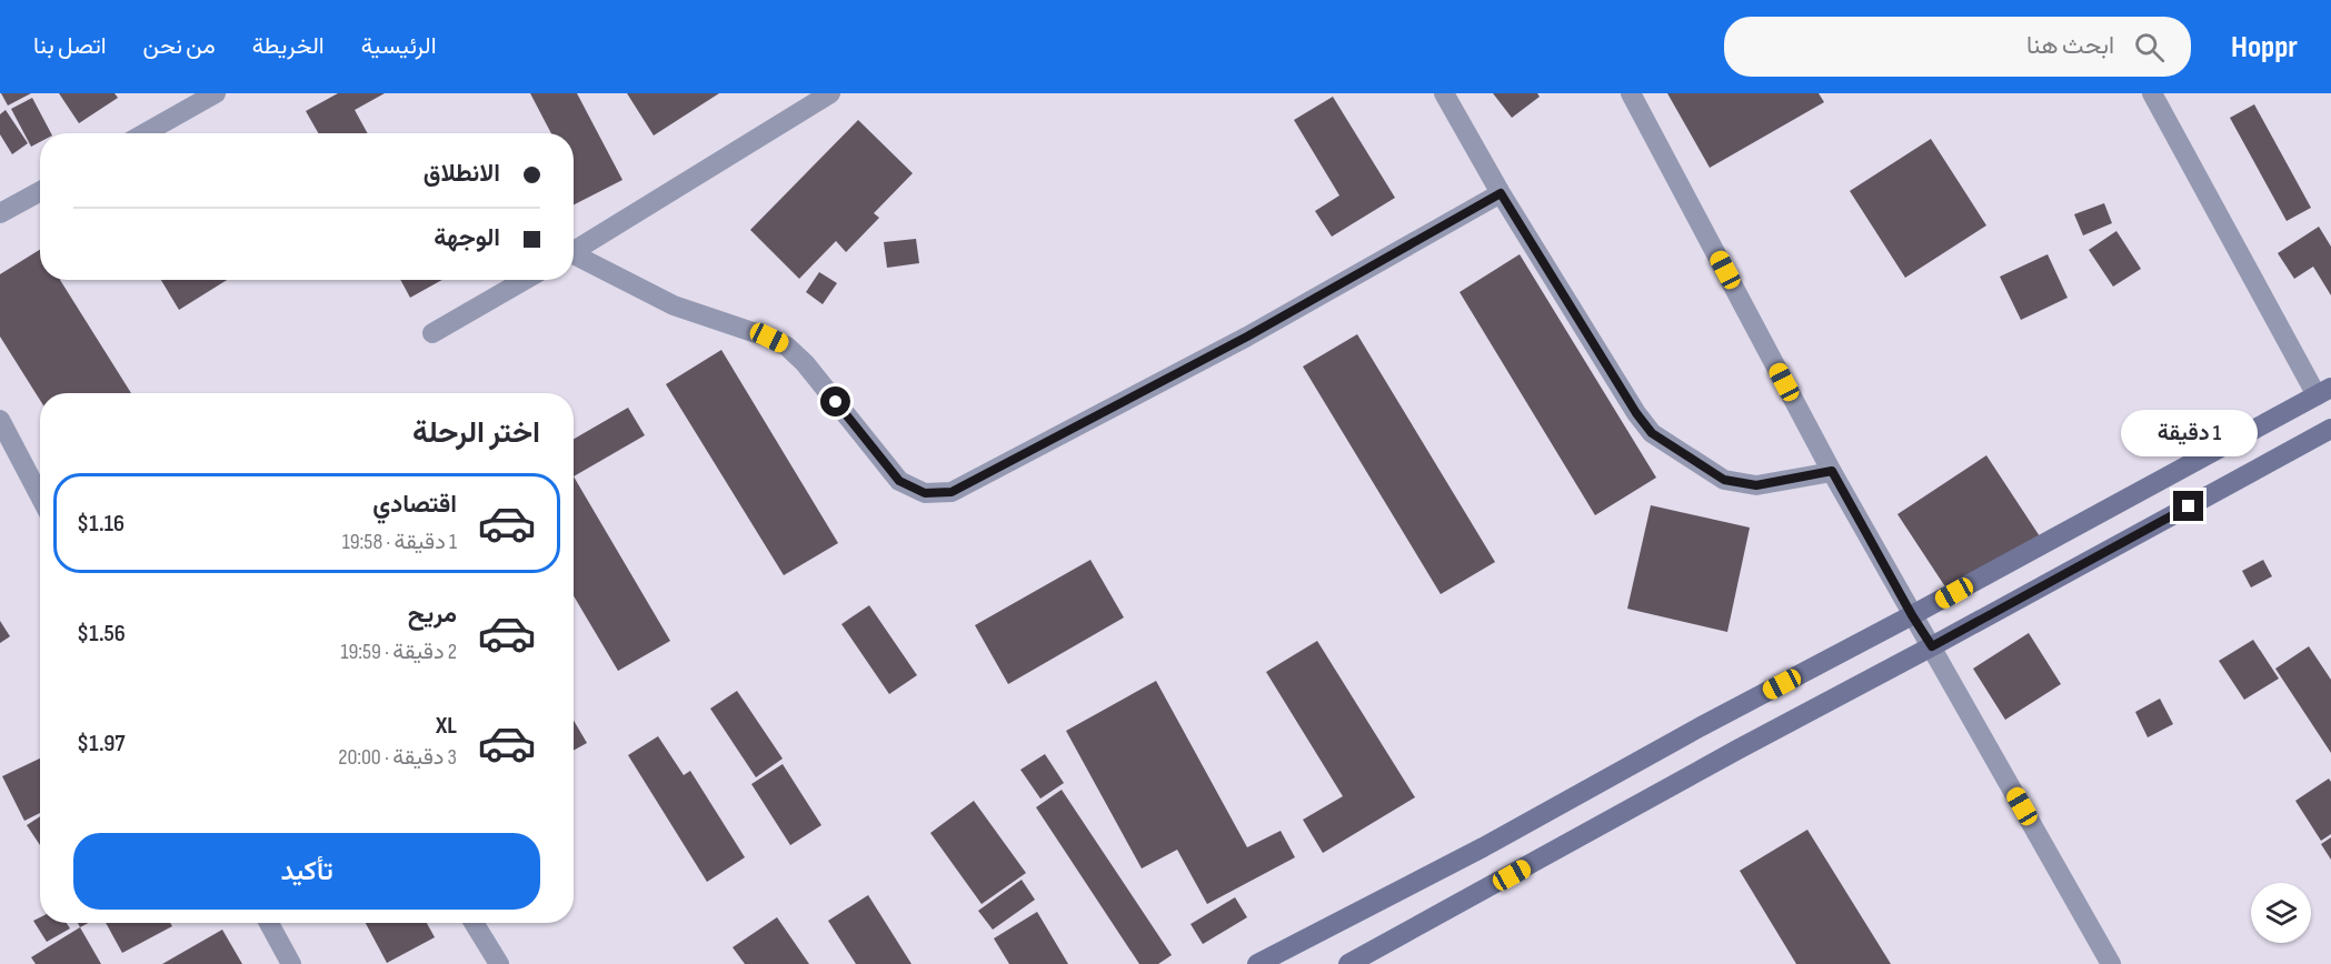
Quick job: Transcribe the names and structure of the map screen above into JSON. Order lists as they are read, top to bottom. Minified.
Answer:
{"page":{"header":"Hoppr","search":"ابحث هنا","nav":["الرئيسية","الخريطة","من نحن","اتصل بنا"],"banner":["الانطلاق","الوجهة"],"heading":"اختر الرحلة","bubble":"1 دقيقة","list":[{"name":"اقتصادي","note":"1 دقيقة · 19:58","value":"$1.16"},{"name":"مريح","note":"2 دقيقة · 19:59","value":"$1.56"},{"name":"XL","note":"3 دقيقة · 20:00","value":"$1.97"}],"buttons":"تأكيد"}}
